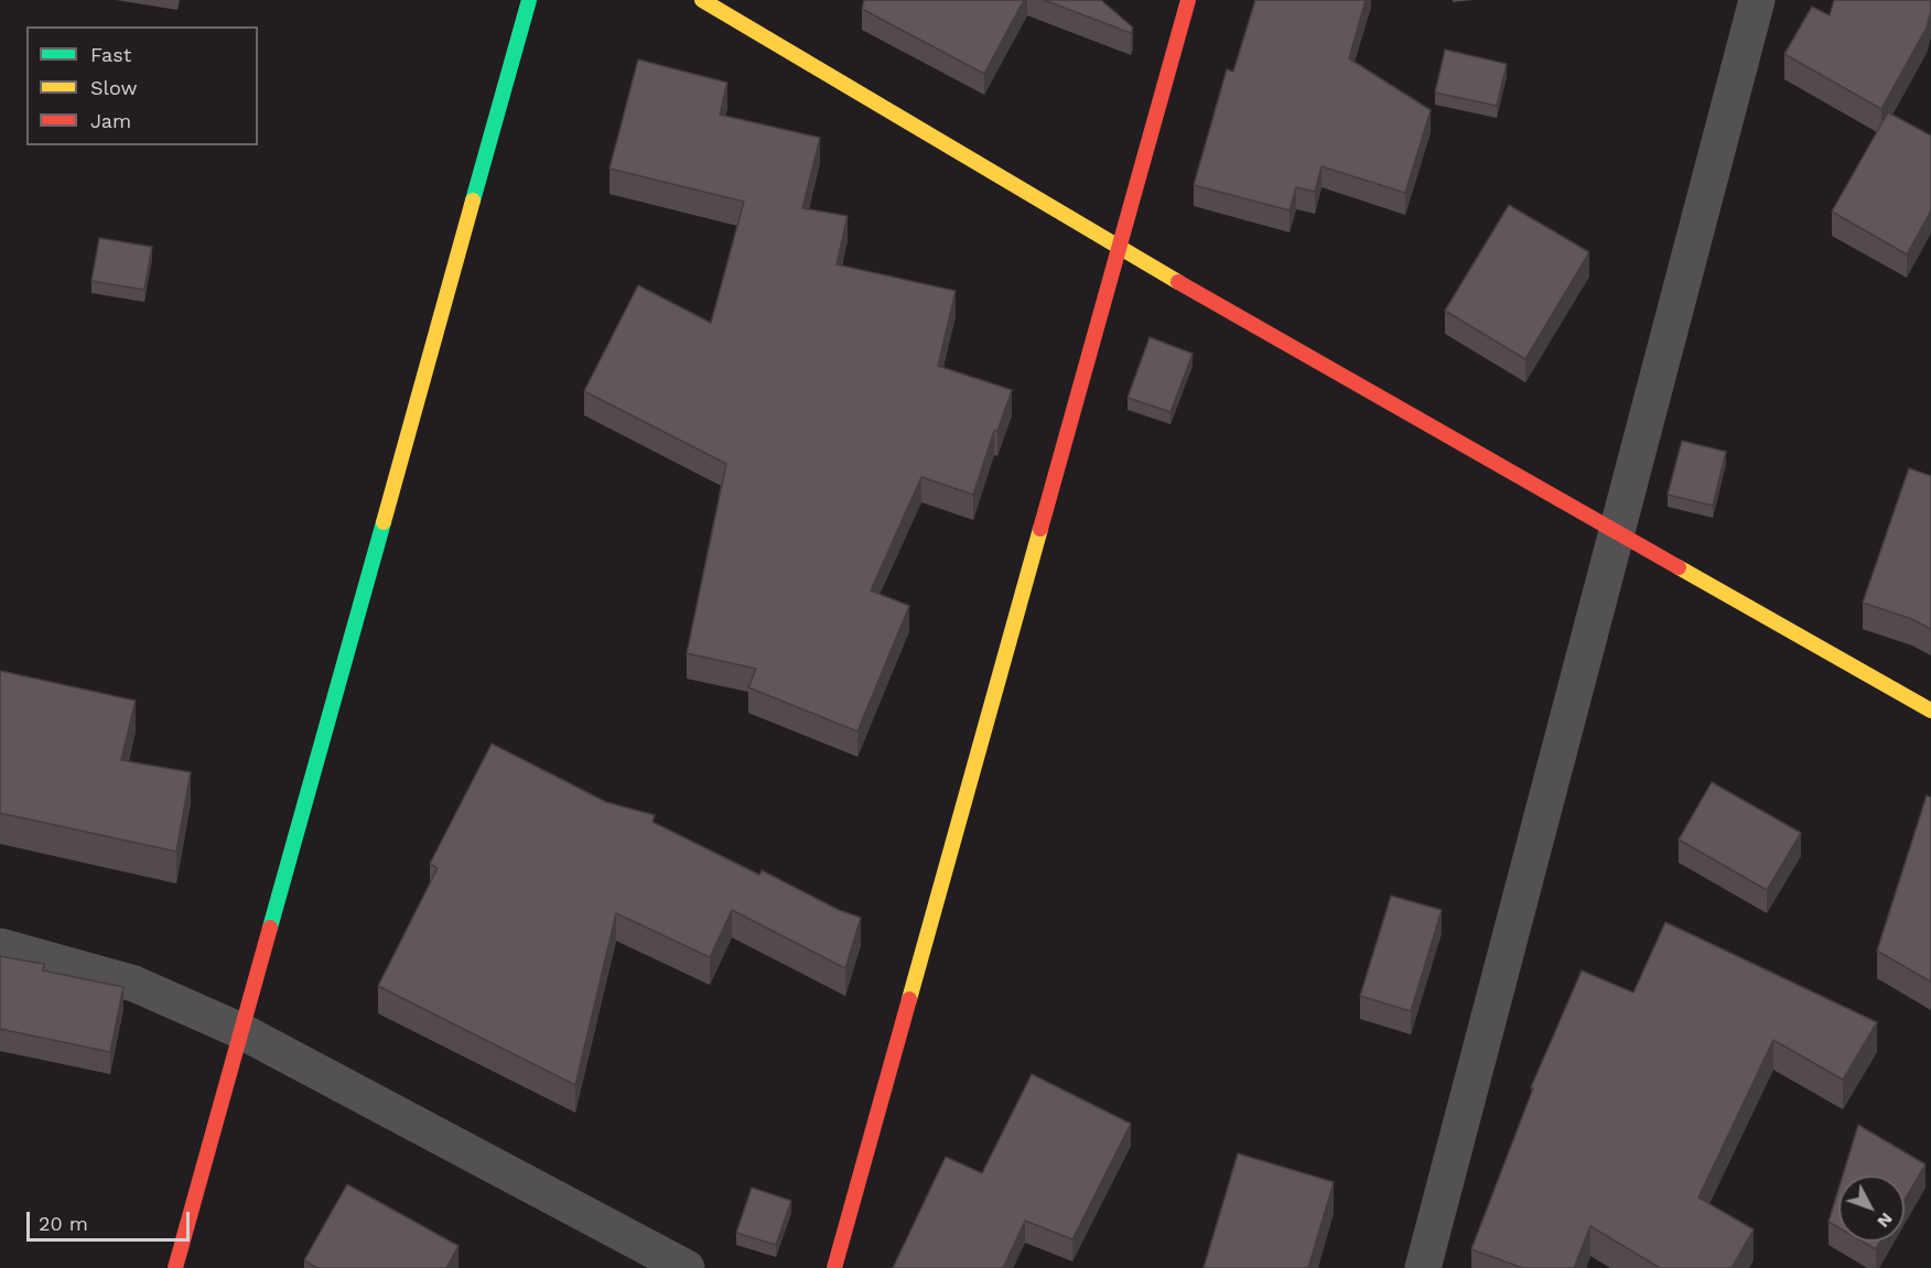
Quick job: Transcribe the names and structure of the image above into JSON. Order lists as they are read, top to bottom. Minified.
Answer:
{"legend":["Fast","Slow","Jam"],"scale_bar":"20 m","north":"bottom right"}
